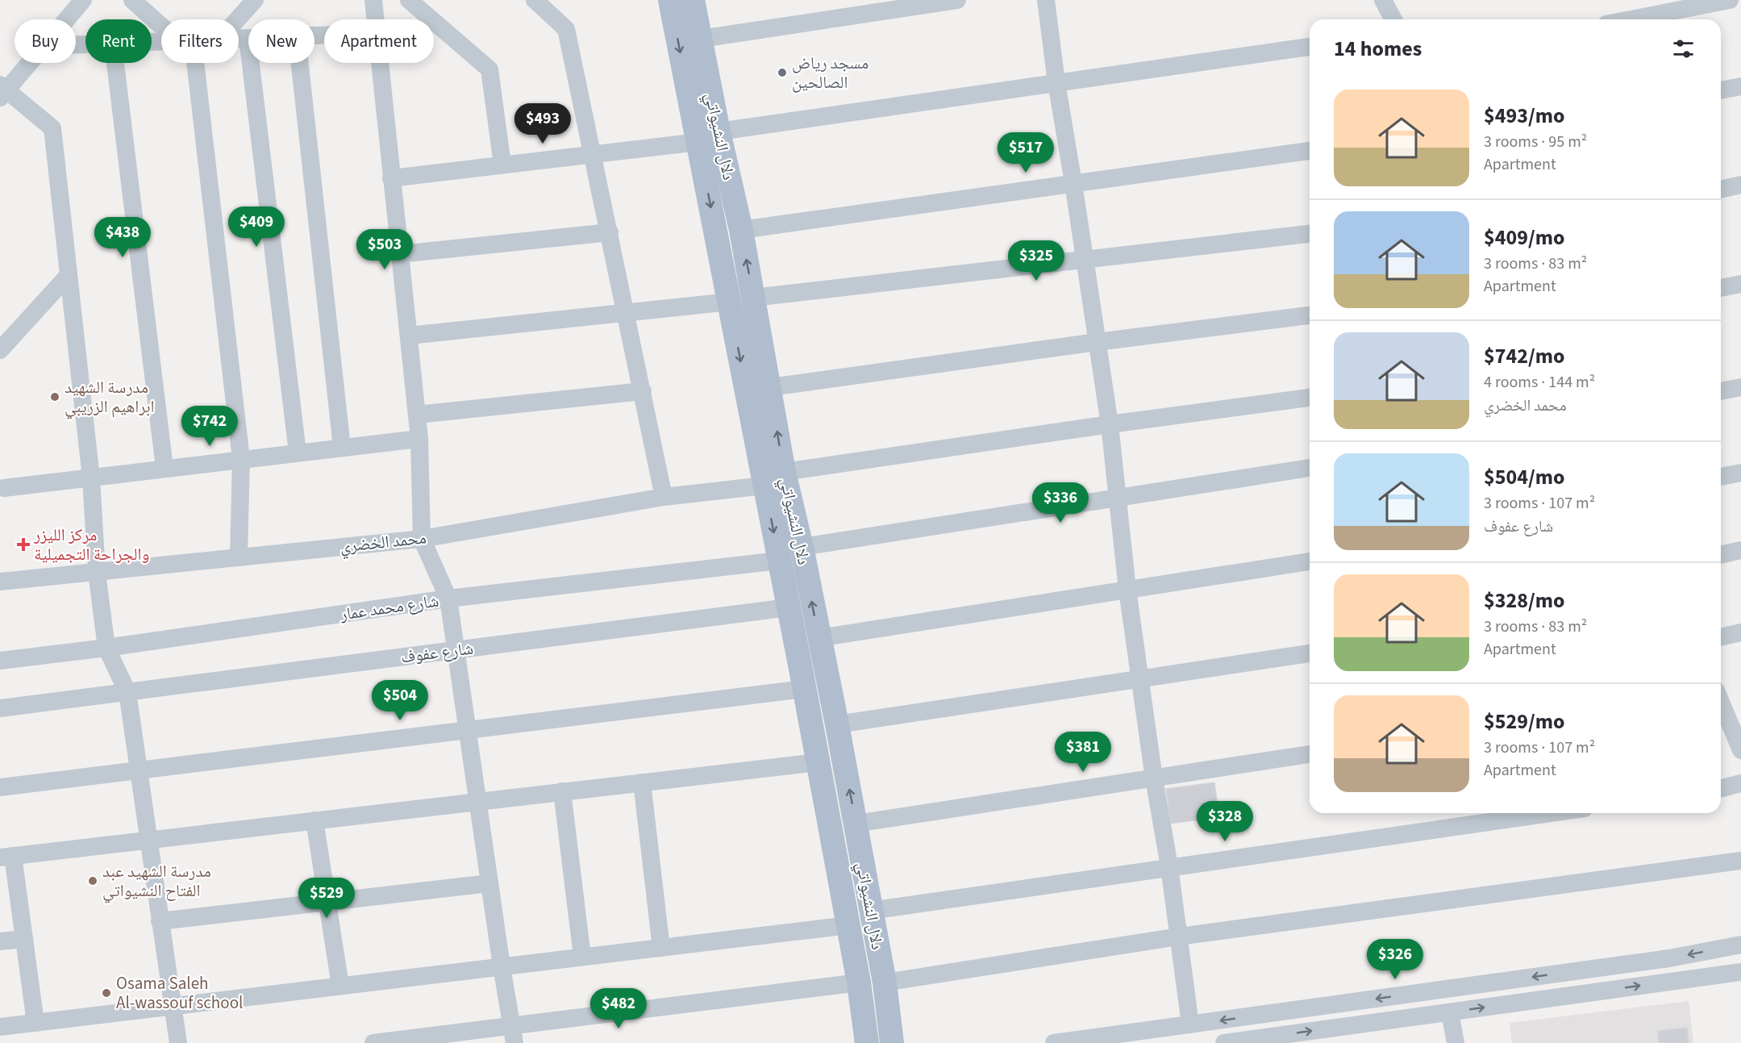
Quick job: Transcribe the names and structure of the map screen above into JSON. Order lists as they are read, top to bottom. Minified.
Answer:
{"streets":{"main road":["دلال النشيواتي"],"street":["محمد الخضري","شارع محمد عمار","شارع عفوف"]},"crossings":[["دلال النشيواتي","محمد الخضري"],["دلال النشيواتي","شارع محمد عمار"],["دلال النشيواتي","شارع عفوف"]],"places":{"other":["مسجد رياض الصالحين","مدرسة الشهيد ابراهيم الزريبي","مدرسة الشهيد عبد الفتاح النشيواتي","Osama Saleh Al-wassouf school"],"health":["مركز الليزر والجراحة التجميلية"]},"page":{"chip":["Buy","Rent","Filters","New","Apartment"],"heading":"14 homes","list":[{"name":"$493/mo","note":"3 rooms · 95 m² · Apartment"},{"name":"$409/mo","note":"3 rooms · 83 m² · Apartment"},{"name":"$742/mo","note":"4 rooms · 144 m² · محمد الخضري"},{"name":"$504/mo","note":"3 rooms · 107 m² · شارع عفوف"},{"name":"$328/mo","note":"3 rooms · 83 m² · Apartment"},{"name":"$529/mo","note":"3 rooms · 107 m² · Apartment"}],"price":["$493","$517","$409","$438","$503","$325","$742","$336","$504","$381","$328","$529","$326","$482"]}}
